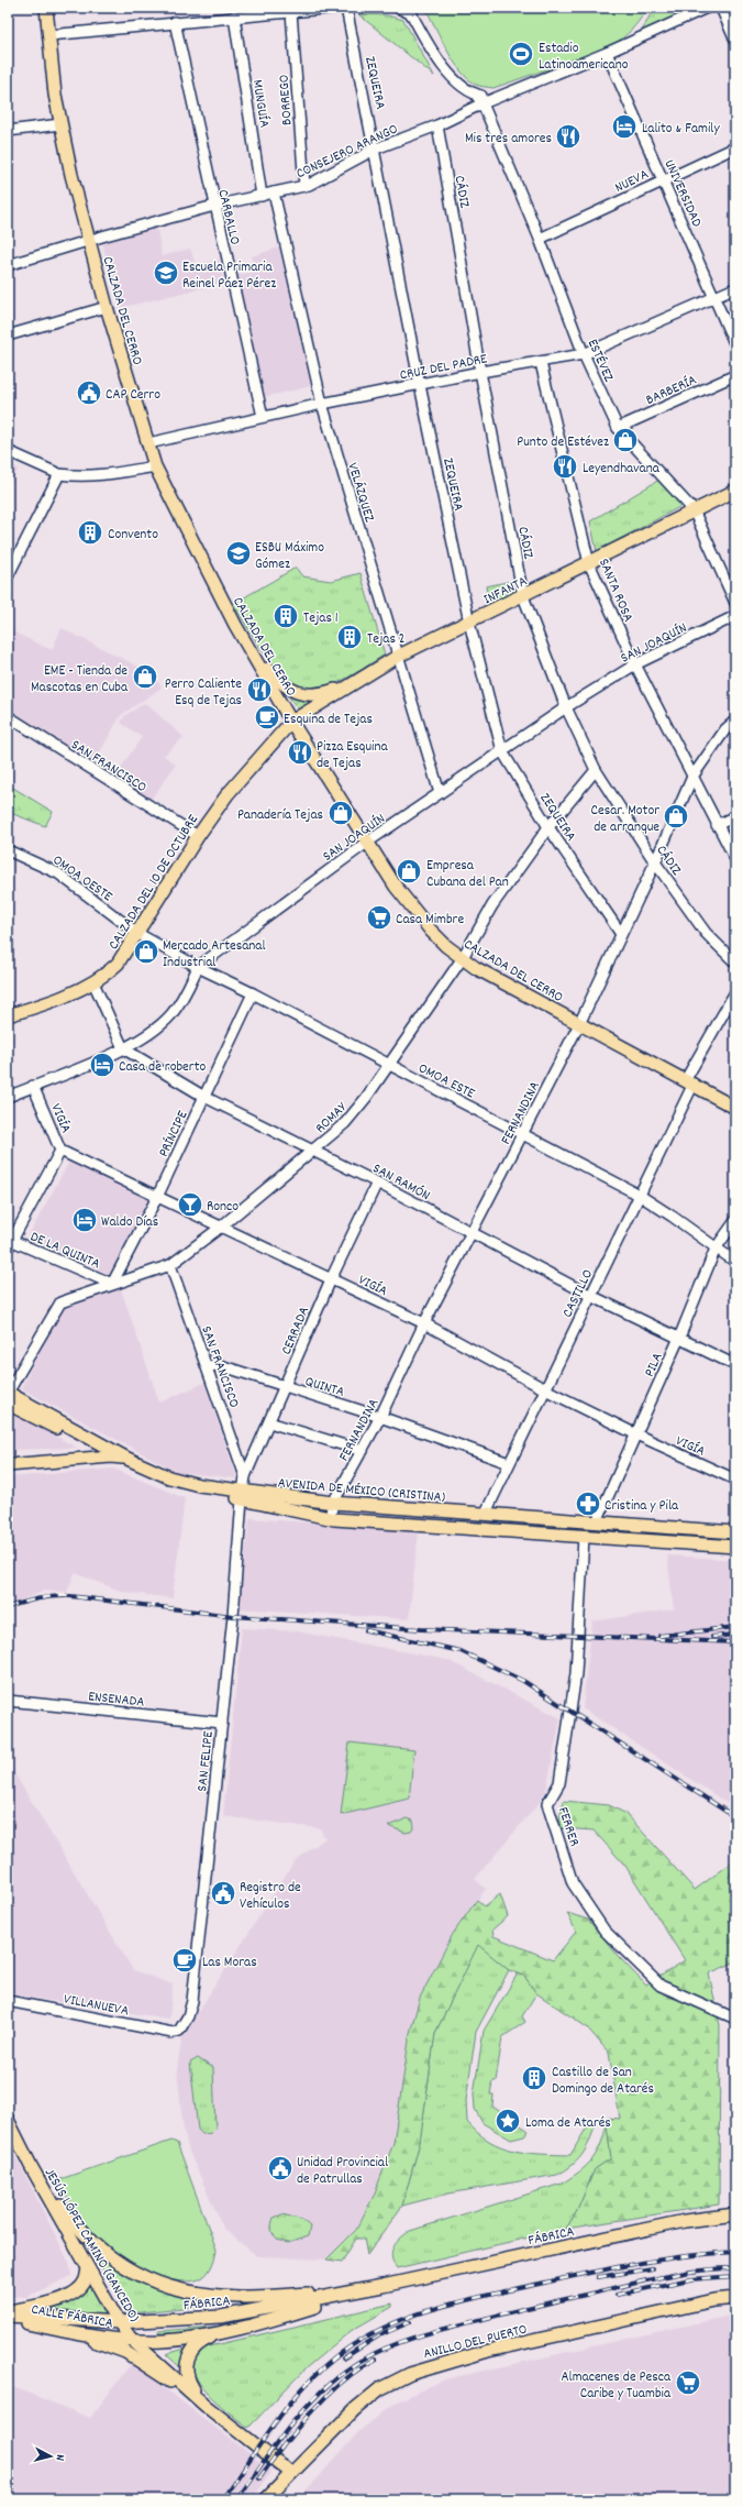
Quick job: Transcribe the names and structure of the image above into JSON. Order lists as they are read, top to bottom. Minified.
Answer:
{"streets":{"main road":["CALZADA DEL CERRO","INFANTA","CALZADA DEL 10 DE OCTUBRE","AVENIDA DE MÉXICO (CRISTINA)","FÁBRICA","JESÚS LÓPEZ CAMINO (GANCEDO)","CALLE FÁBRICA","ANILLO DEL PUERTO"],"street":["ZEQUEIRA","BORREGO","MUNGUÍA","CONSEJERO ARANGO","NUEVA","CÁDIZ","UNIVERSIDAD","CARBALLO","ESTÉVEZ","CRUZ DEL PADRE","BARBERÍA","VELÁZQUEZ","SANTA ROSA","SAN JOAQUÍN","SAN FRANCISCO","OMOA OESTE","OMOA ESTE","FERNANDINA","ROMAY","VIGÍA","PRÍNCIPE","SAN RAMÓN","DE LA QUINTA","CASTILLO","CERRADA","PILA","QUINTA","ENSENADA","SAN FELIPE","FERRER","VILLANUEVA"]},"crossings":[["ZEQUEIRA","CONSEJERO ARANGO"],["ZEQUEIRA","CRUZ DEL PADRE"],["ZEQUEIRA","INFANTA"],["ZEQUEIRA","SAN JOAQUÍN"],["ZEQUEIRA","FERNANDINA"],["ZEQUEIRA","ROMAY"],["BORREGO","CONSEJERO ARANGO"],["MUNGUÍA","CONSEJERO ARANGO"],["CONSEJERO ARANGO","CÁDIZ"],["CONSEJERO ARANGO","UNIVERSIDAD"],["CONSEJERO ARANGO","CARBALLO"],["CONSEJERO ARANGO","CALZADA DEL CERRO"],["CONSEJERO ARANGO","ESTÉVEZ"],["CONSEJERO ARANGO","VELÁZQUEZ"],["NUEVA","UNIVERSIDAD"],["NUEVA","ESTÉVEZ"],["CÁDIZ","CRUZ DEL PADRE"],["CÁDIZ","INFANTA"],["CÁDIZ","SAN JOAQUÍN"],["CÁDIZ","FERNANDINA"],["CÁDIZ","ROMAY"],["UNIVERSIDAD","CRUZ DEL PADRE"],["CARBALLO","CRUZ DEL PADRE"],["CALZADA DEL CERRO","CRUZ DEL PADRE"],["CALZADA DEL CERRO","INFANTA"],["CALZADA DEL CERRO","SAN JOAQUÍN"],["CALZADA DEL CERRO","CALZADA DEL 10 DE OCTUBRE"],["CALZADA DEL CERRO","FERNANDINA"],["CALZADA DEL CERRO","ROMAY"],["CALZADA DEL CERRO","CASTILLO"],["ESTÉVEZ","CRUZ DEL PADRE"],["ESTÉVEZ","BARBERÍA"],["ESTÉVEZ","INFANTA"],["CRUZ DEL PADRE","VELÁZQUEZ"],["CRUZ DEL PADRE","SANTA ROSA"],["VELÁZQUEZ","INFANTA"],["VELÁZQUEZ","SAN JOAQUÍN"],["INFANTA","SANTA ROSA"],["INFANTA","CALZADA DEL 10 DE OCTUBRE"],["SANTA ROSA","SAN JOAQUÍN"],["SANTA ROSA","FERNANDINA"],["SAN JOAQUÍN","OMOA ESTE"],["SAN JOAQUÍN","VIGÍA"],["SAN JOAQUÍN","SAN RAMÓN"],["SAN FRANCISCO","CALZADA DEL 10 DE OCTUBRE"],["SAN FRANCISCO","ROMAY"],["SAN FRANCISCO","CERRADA"],["SAN FRANCISCO","QUINTA"],["OMOA OESTE","CALZADA DEL 10 DE OCTUBRE"],["OMOA OESTE","OMOA ESTE"],["CALZADA DEL 10 DE OCTUBRE","OMOA ESTE"],["OMOA ESTE","FERNANDINA"],["OMOA ESTE","ROMAY"],["OMOA ESTE","PRÍNCIPE"],["OMOA ESTE","CASTILLO"],["OMOA ESTE","PILA"],["FERNANDINA","VIGÍA"],["FERNANDINA","SAN RAMÓN"],["FERNANDINA","QUINTA"],["FERNANDINA","AVENIDA DE MÉXICO (CRISTINA)"],["ROMAY","VIGÍA"],["ROMAY","PRÍNCIPE"],["ROMAY","SAN RAMÓN"],["ROMAY","DE LA QUINTA"],["ROMAY","AVENIDA DE MÉXICO (CRISTINA)"],["VIGÍA","PRÍNCIPE"],["VIGÍA","CASTILLO"],["VIGÍA","CERRADA"],["VIGÍA","PILA"],["PRÍNCIPE","SAN RAMÓN"],["PRÍNCIPE","DE LA QUINTA"],["SAN RAMÓN","CASTILLO"],["SAN RAMÓN","CERRADA"],["SAN RAMÓN","PILA"],["CASTILLO","QUINTA"],["CASTILLO","AVENIDA DE MÉXICO (CRISTINA)"],["CERRADA","QUINTA"],["CERRADA","AVENIDA DE MÉXICO (CRISTINA)"],["CERRADA","SAN FELIPE"],["PILA","AVENIDA DE MÉXICO (CRISTINA)"],["AVENIDA DE MÉXICO (CRISTINA)","SAN FELIPE"],["AVENIDA DE MÉXICO (CRISTINA)","FERRER"],["ENSENADA","SAN FELIPE"],["SAN FELIPE","VILLANUEVA"],["FÁBRICA","JESÚS LÓPEZ CAMINO (GANCEDO)"],["FÁBRICA","CALLE FÁBRICA"],["JESÚS LÓPEZ CAMINO (GANCEDO)","CALLE FÁBRICA"],["JESÚS LÓPEZ CAMINO (GANCEDO)","ANILLO DEL PUERTO"]],"places":{"sports":["Estadio Latinoamericano"],"hotel":["Lalito & Family","Casa de roberto","Waldo Días"],"restaurant":["Mis tres amores","Leyendhavana","Perro Caliente Esq de Tejas","Pizza Esquina de Tejas"],"school or university":["Escuela Primaria Reinel Páez Pérez","ESBU Máximo Gómez"],"public building":["CAP Cerro","Registro de Vehículos","Unidad Provincial de Patrullas"],"shop":["Punto de Estévez","EME - Tienda de Mascotas en Cuba","Panadería Tejas","Cesar. Motor de arranque","Empresa Cubana del Pan","Mercado Artesanal Industrial"],"building":["Convento","Tejas 1","Tejas 2","Castillo de San Domingo de Atarés"],"cafe":["Esquina de Tejas","Las Moras"],"supermarket":["Casa Mimbre","Almacenes de Pesca Caribe y Tuambia"],"bar":["Ronco"],"pharmacy":["Cristina y Pila"],"place":["Loma de Atarés"]},"north":"right"}
